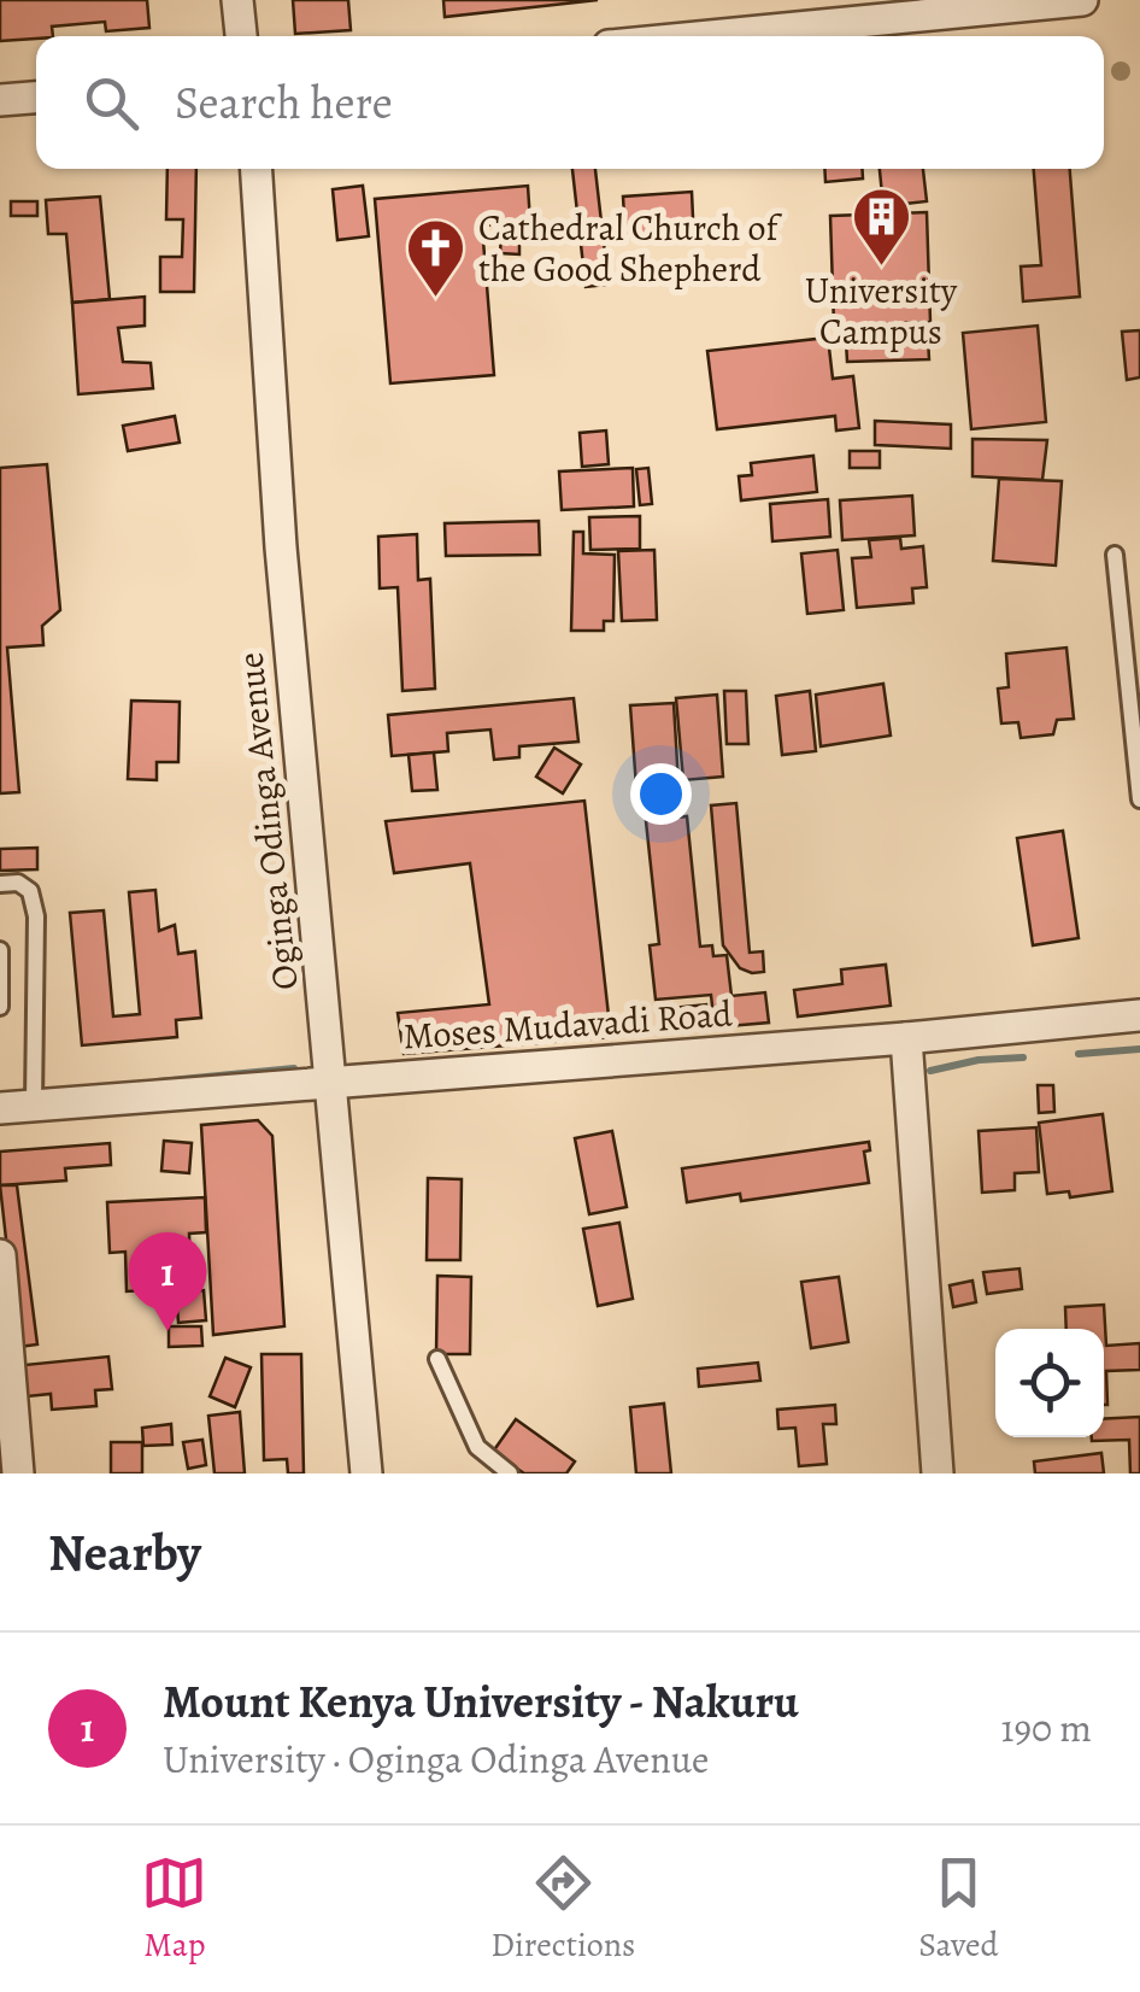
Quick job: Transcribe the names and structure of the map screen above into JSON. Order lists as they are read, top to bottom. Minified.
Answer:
{"streets":{"street":["Oginga Odinga Avenue","Moses Mudavadi Road"]},"crossings":[["Oginga Odinga Avenue","Moses Mudavadi Road"]],"places":{"building":["University Campus"],"church":["Cathedral Church of the Good Shepherd"]},"page":{"search":"Search here","pins":"1","heading":"Nearby","list":[{"mark":"1","name":"Mount Kenya University - Nakuru","note":"University · Oginga Odinga Avenue","value":"190 m"}],"nav":["Map","Directions","Saved"]}}
